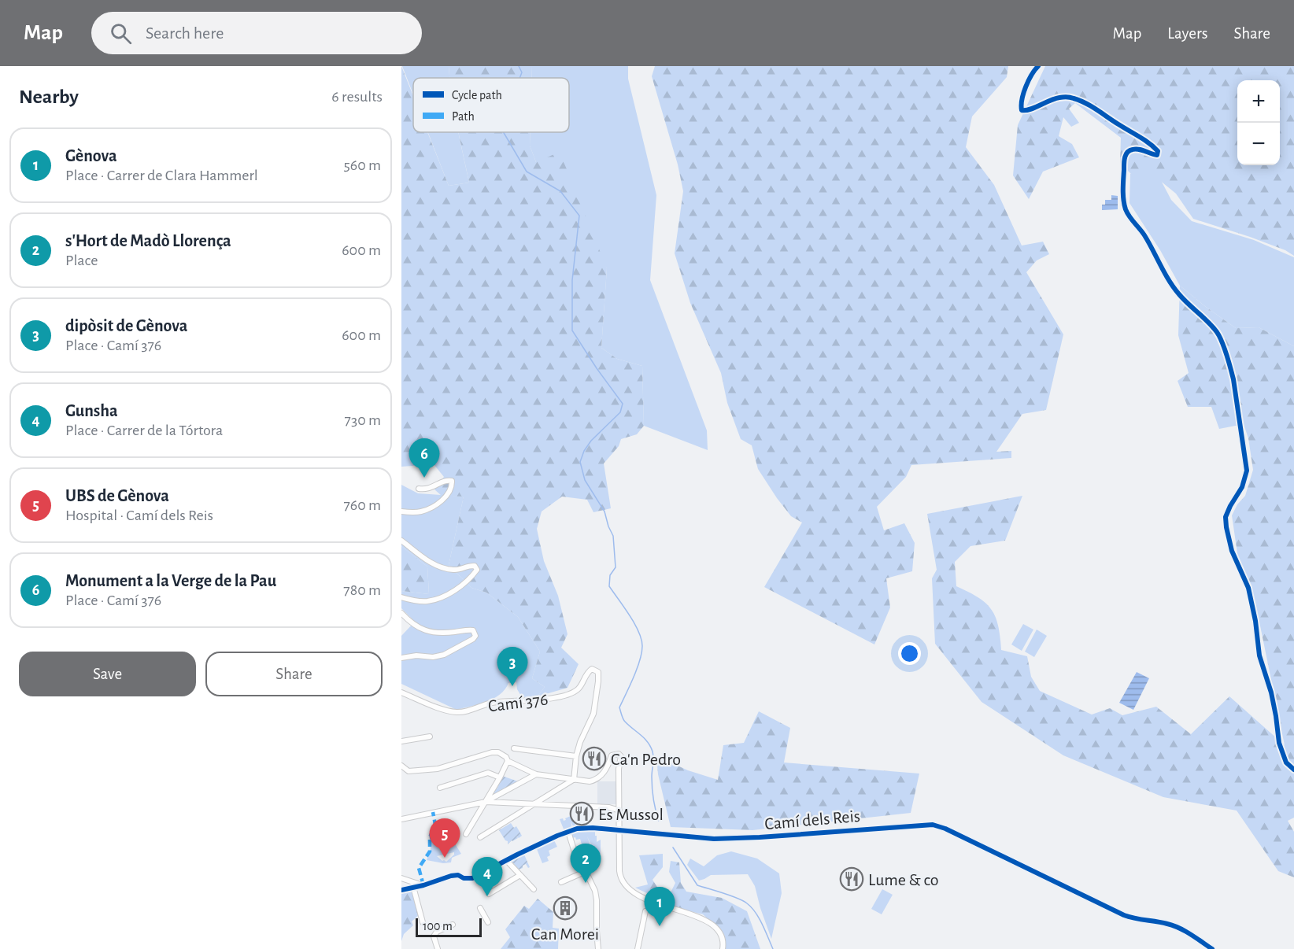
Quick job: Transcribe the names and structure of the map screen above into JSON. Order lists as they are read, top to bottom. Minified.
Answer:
{"streets":{"street":["Camí 376","Camí dels Reis"]},"places":{"restaurant":["Ca'n Pedro","Es Mussol","Lume & co"],"building":["Can Morei"]},"legend":["Cycle path","Path"],"scale_bar":"100 m","page":{"header":"Map","search":"Search here","nav":["Map","Layers","Share"],"heading":["Nearby","6 results"],"map_buttons":["+","−"],"list":[{"mark":"1","name":"Gènova","note":"Place · Carrer de Clara Hammerl","value":"560 m"},{"mark":"2","name":"s'Hort de Madò Llorença","note":"Place","value":"600 m"},{"mark":"3","name":"dipòsit de Gènova","note":"Place · Camí 376","value":"600 m"},{"mark":"4","name":"Gunsha","note":"Place · Carrer de la Tórtora","value":"730 m"},{"mark":"5","name":"UBS de Gènova","note":"Hospital · Camí dels Reis","value":"760 m"},{"mark":"6","name":"Monument a la Verge de la Pau","note":"Place · Camí 376","value":"780 m"}],"pins":["6","3","5","2","4","1"],"buttons":["Save","Share"],"scale":"100 m"}}
